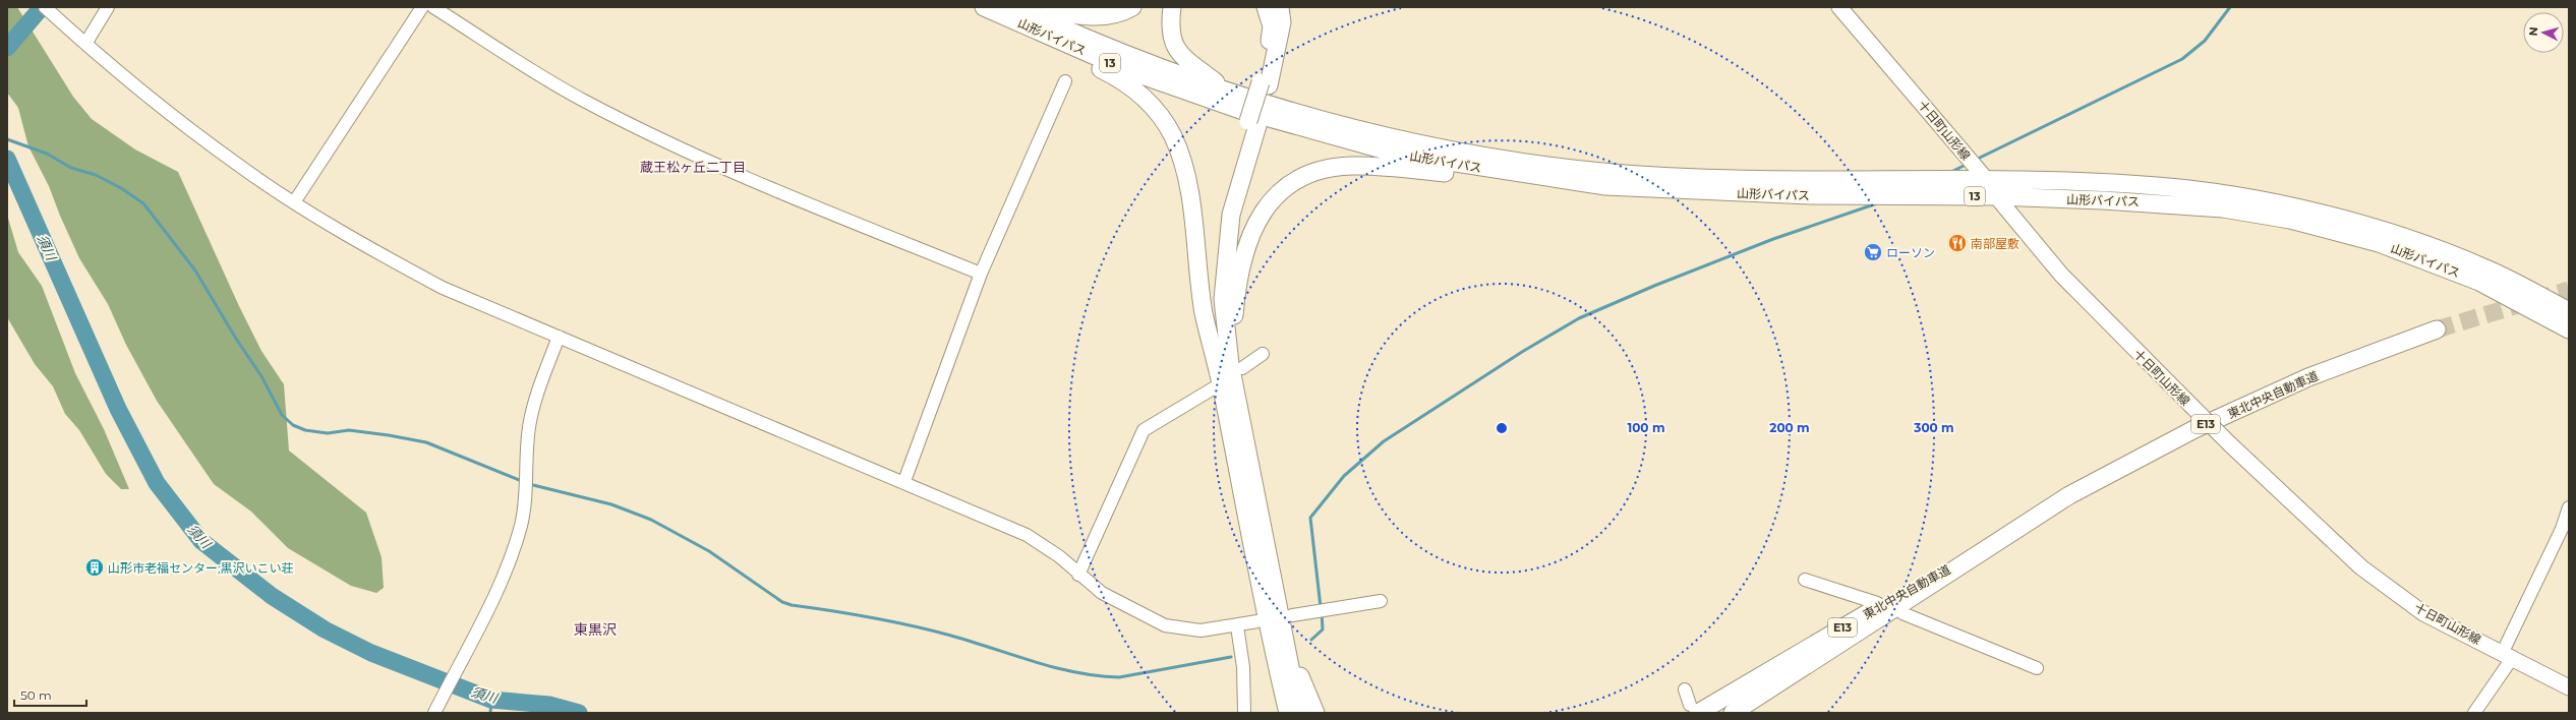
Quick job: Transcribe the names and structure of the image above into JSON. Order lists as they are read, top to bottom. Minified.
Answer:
{"streets":{"highway":["山形バイパス","13","東北中央自動車道","E13"],"main road":["十日町山形線"]},"crossings":[["山形バイパス","十日町山形線"]],"districts":["蔵王松ヶ丘二丁目","東黒沢"],"water":["須川"],"places":{"restaurant":["南部屋敷"],"supermarket":["ローソン"],"building":["山形市老福センター;黒沢いこい荘"]},"scale_bar":"50 m","north":"left","rings":["100 m","200 m","300 m"]}
